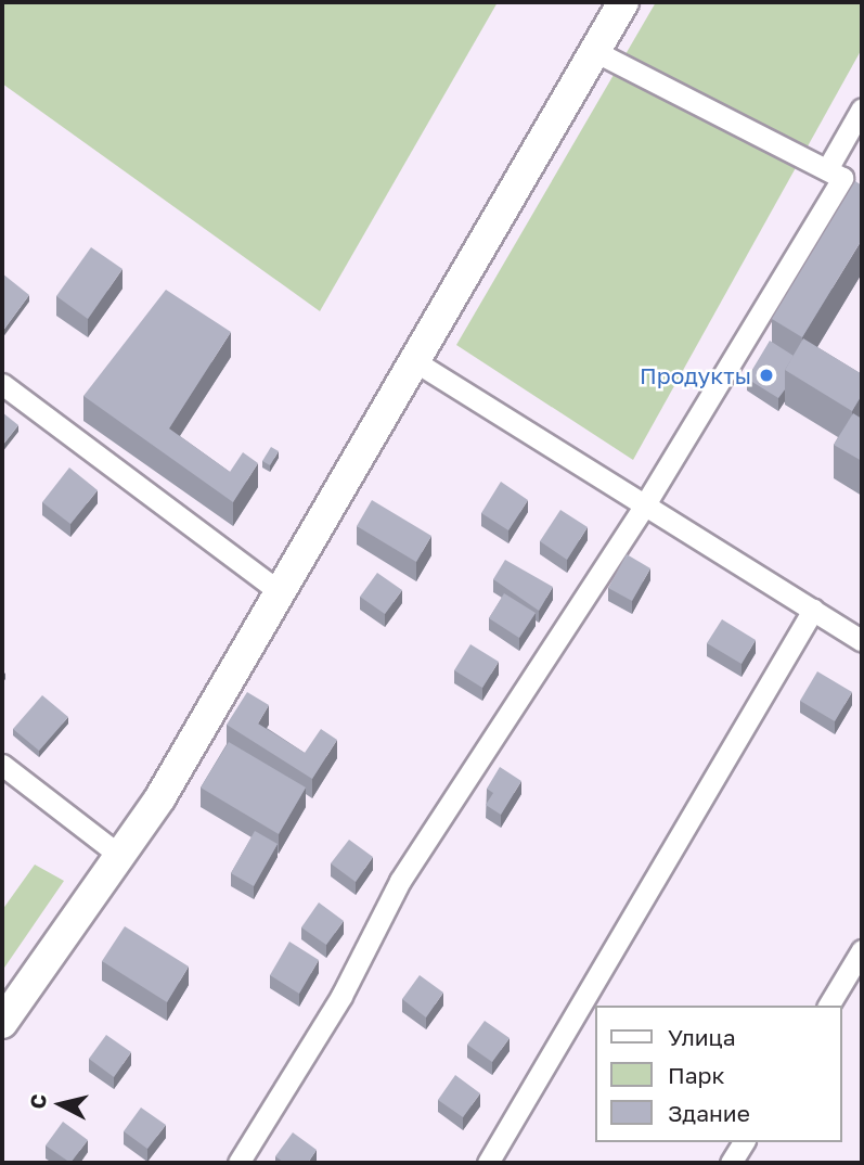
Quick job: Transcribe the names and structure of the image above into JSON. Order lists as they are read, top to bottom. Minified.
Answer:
{"places":["Продукты"],"legend":["Улица","Парк","Здание"],"north":"left"}
